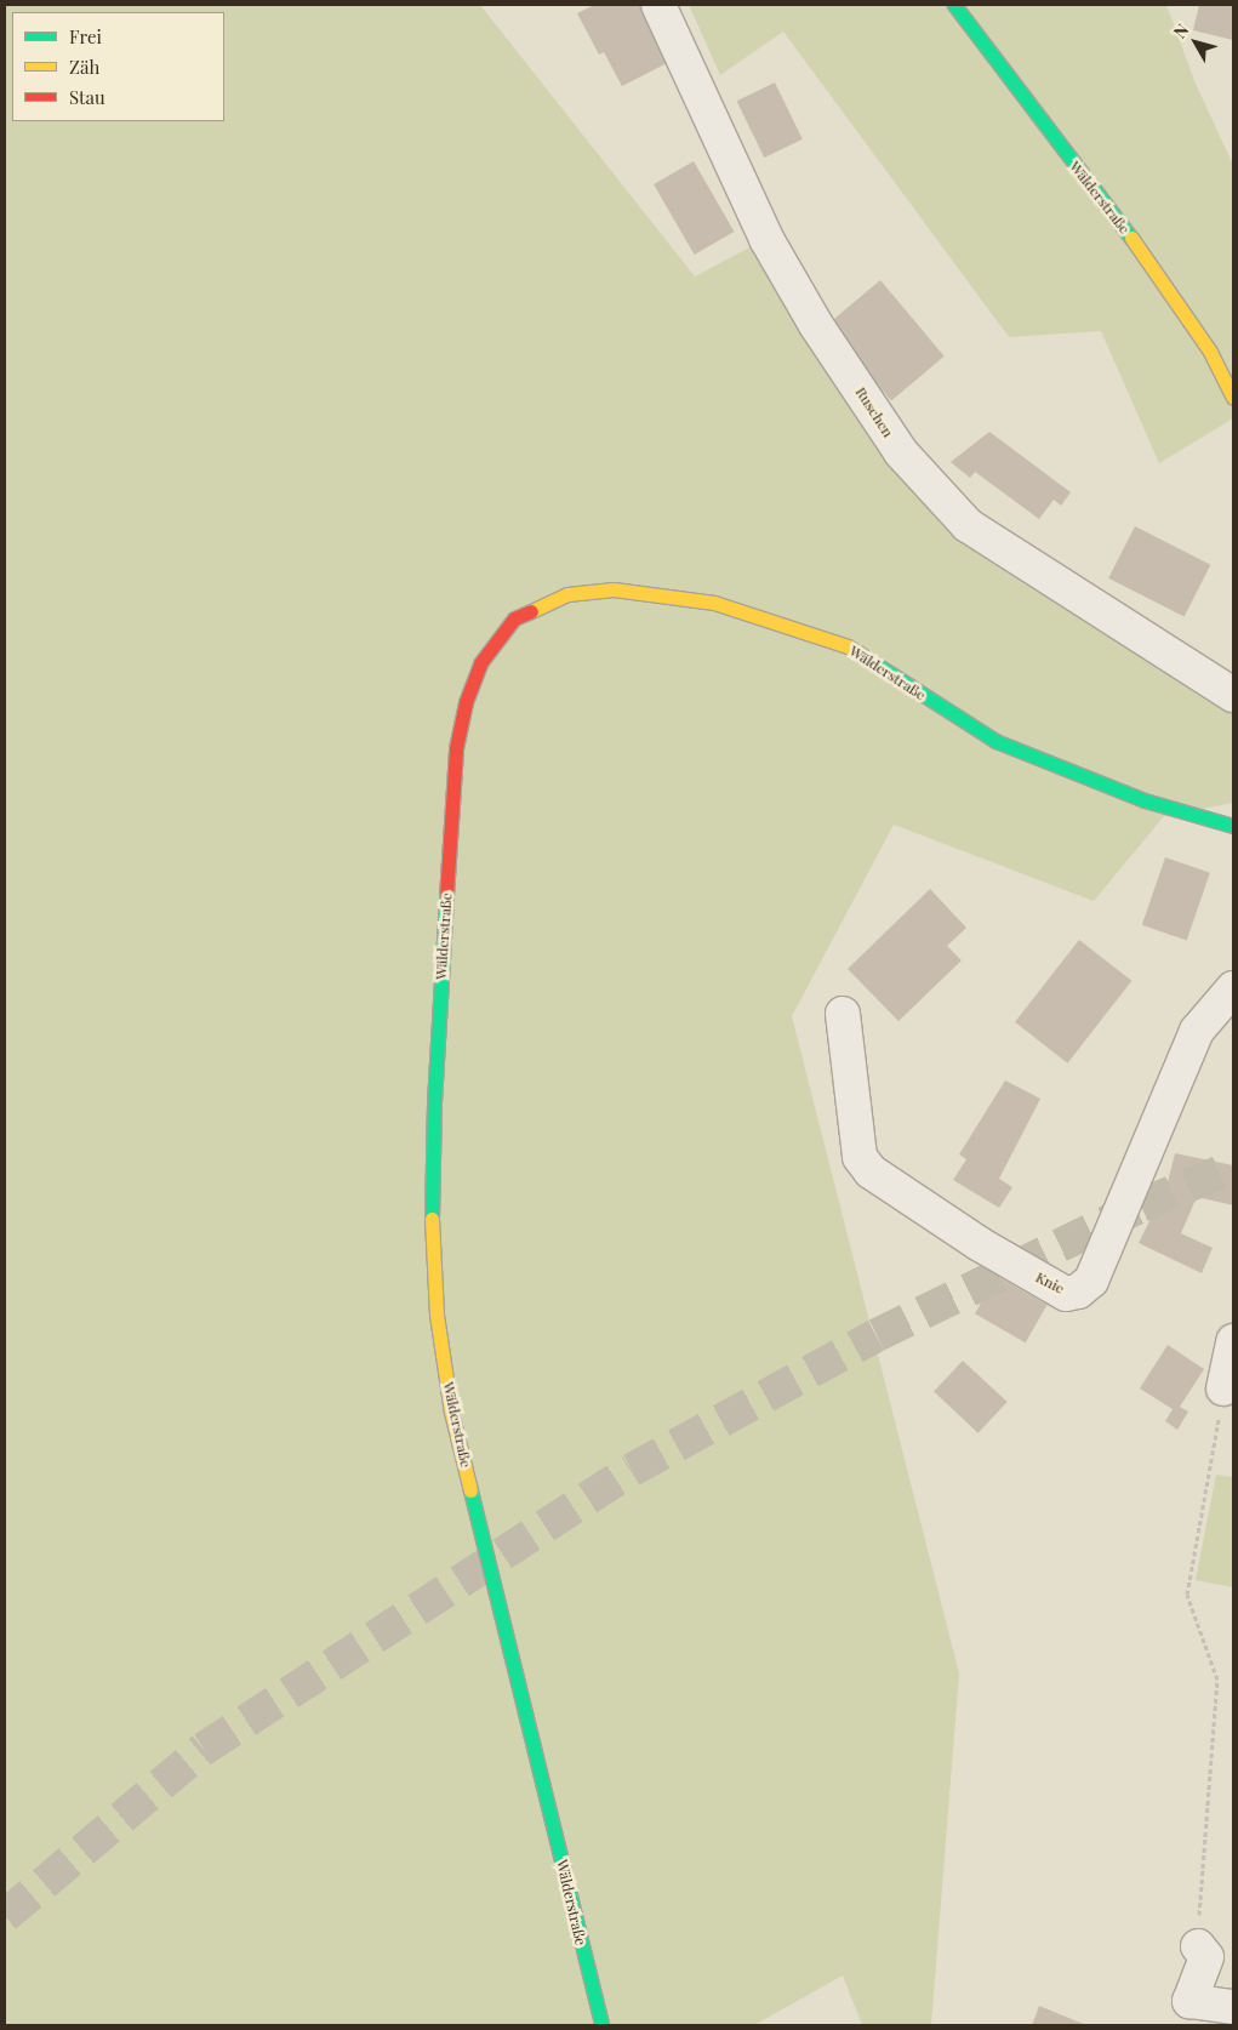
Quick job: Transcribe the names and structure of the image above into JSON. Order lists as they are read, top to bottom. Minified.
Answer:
{"streets":{"street":["Wälderstraße","Ruschen","Knie"]},"legend":["Frei","Zäh","Stau"],"north":"top left"}
